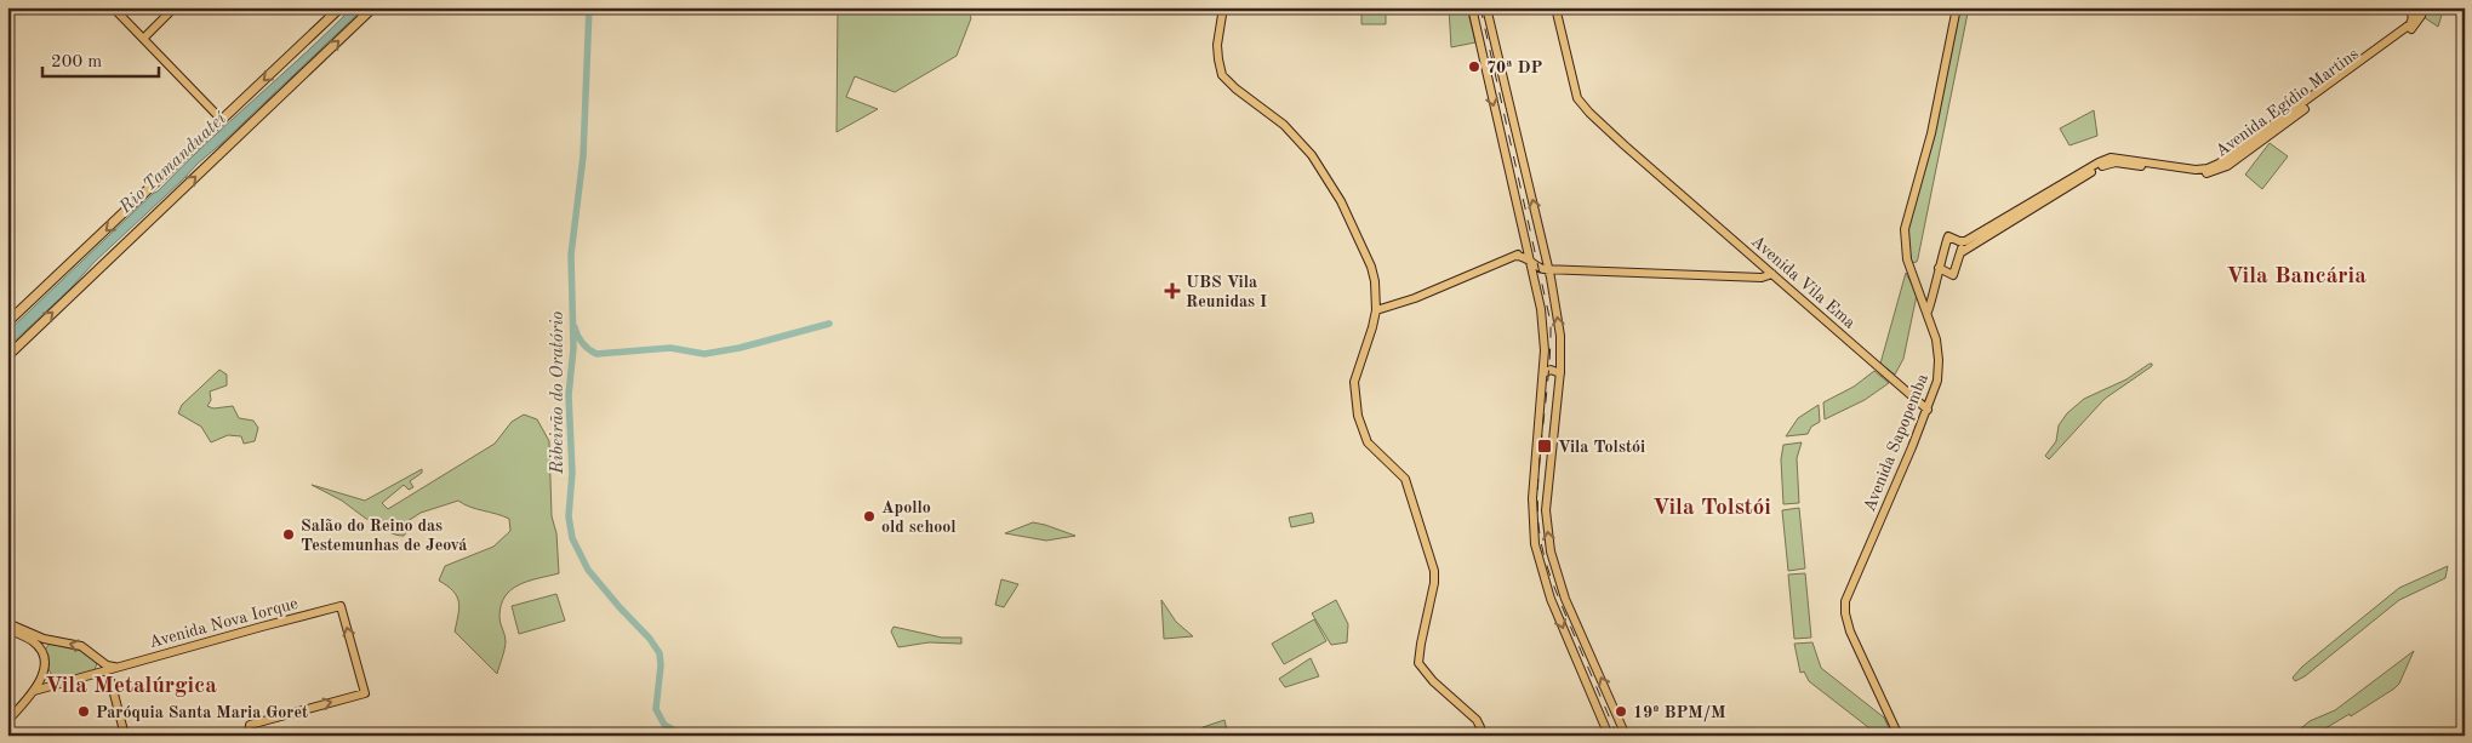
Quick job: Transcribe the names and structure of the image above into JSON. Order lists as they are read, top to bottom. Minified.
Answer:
{"streets":{"main road":["Avenida Egídio Martins","Avenida Vila Ema","Avenida Sapopemba","Avenida Nova Iorque"]},"crossings":[["Avenida Vila Ema","Avenida Sapopemba"]],"districts":["Vila Bancária","Vila Tolstói","Vila Metalúrgica"],"water":["Rio Tamanduateí","Ribeirão do Oratório"],"places":{"other":["70ª DP","Apollo old school","Salão do Reino das Testemunhas de Jeová","Paróquia Santa Maria Goret","19º BPM/M"],"health":["UBS Vila Reunidas I"],"transit":["Vila Tolstói"]},"scale_bar":"200 m"}
